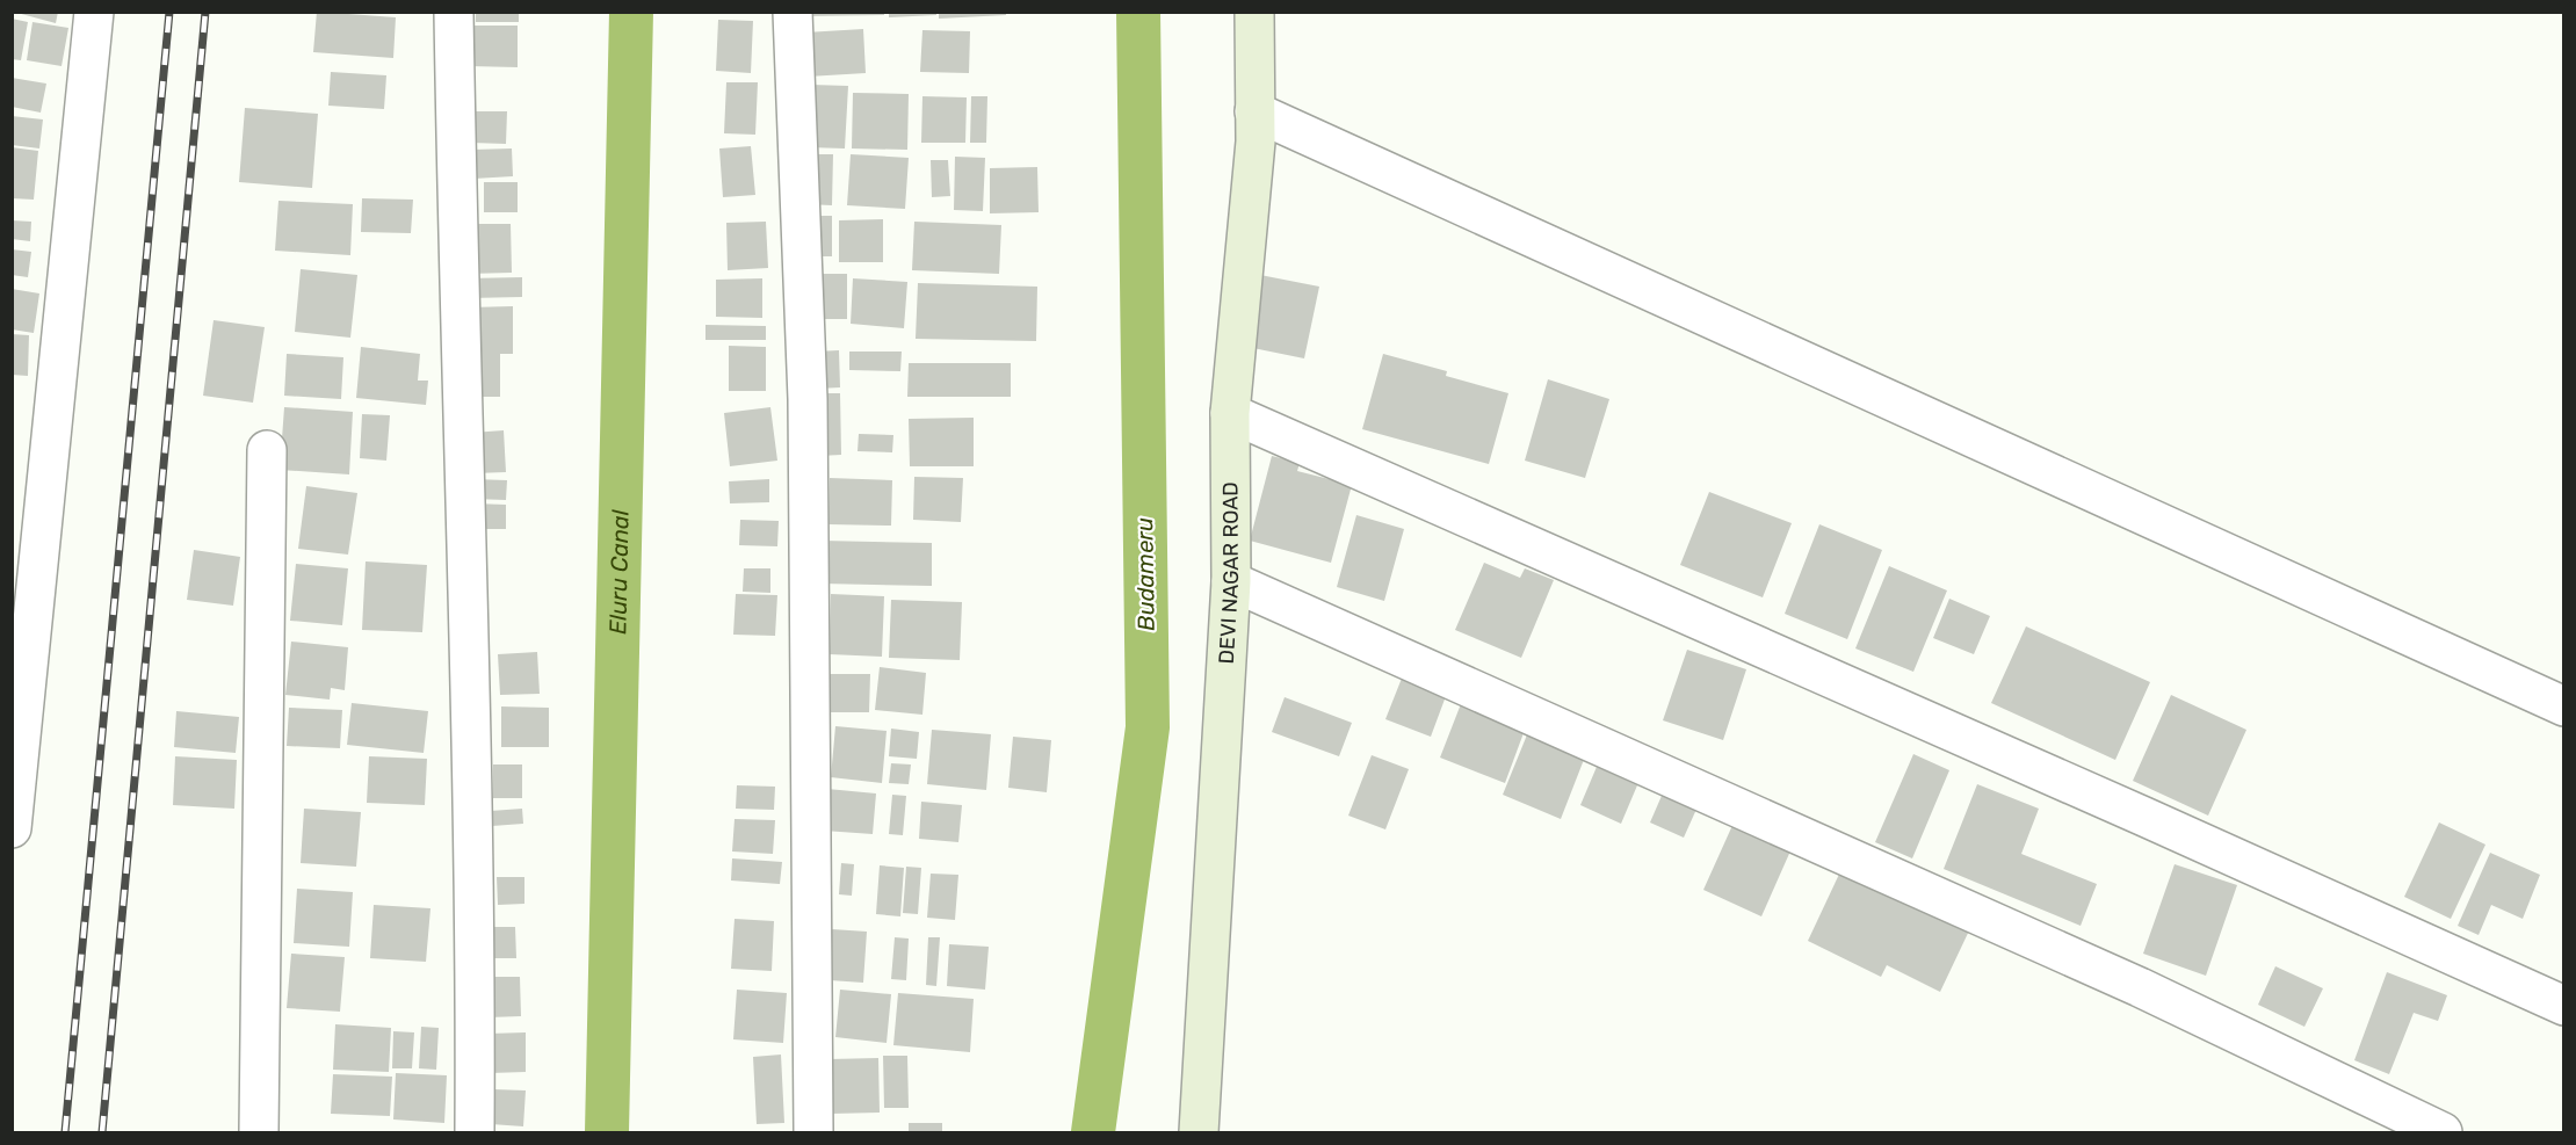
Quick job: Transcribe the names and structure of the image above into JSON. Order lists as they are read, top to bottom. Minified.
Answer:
{"streets":{"street":["DEVI NAGAR ROAD"]},"water":["Eluru Canal","Budameru"]}
